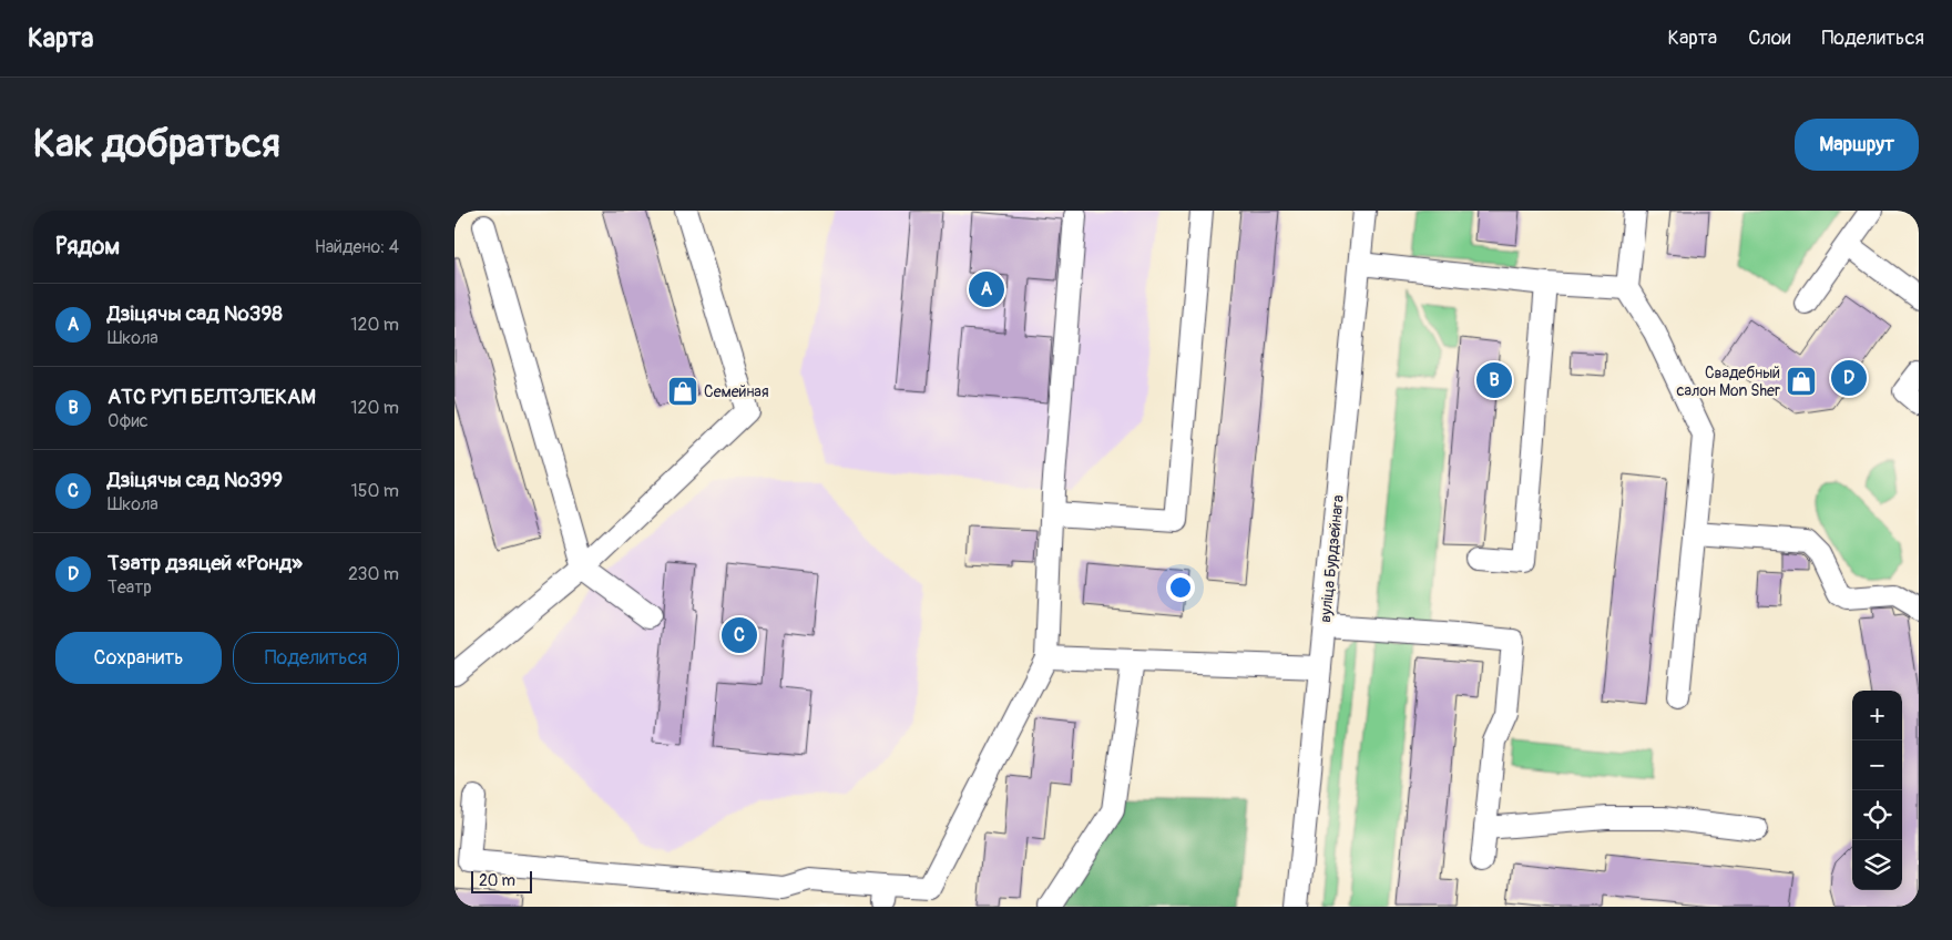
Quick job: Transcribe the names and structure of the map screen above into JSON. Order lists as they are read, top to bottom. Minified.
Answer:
{"streets":{"street":["вуліца Бурдзейнага"]},"places":{"shop":["Свадебный салон Mon Sher","Семейная"]},"scale_bar":"20 m","page":{"header":"Карта","nav":["Карта","Слои","Поделиться"],"buttons":["Маршрут",["Сохранить","Поделиться"]],"title":"Как добраться","heading":["Рядом","Найдено: 4"],"pins":["A","D","B","C"],"list":[{"mark":"A","name":"Дзіцячы сад №398","note":"Школа","value":"120 m"},{"mark":"B","name":"АТС РУП БЕЛТЭЛЕКАМ","note":"Офис","value":"120 m"},{"mark":"C","name":"Дзіцячы сад №399","note":"Школа","value":"150 m"},{"mark":"D","name":"Тэатр дзяцей «Ронд»","note":"Театр","value":"230 m"}],"map_buttons":["+","−"],"scale":"20 m"}}
